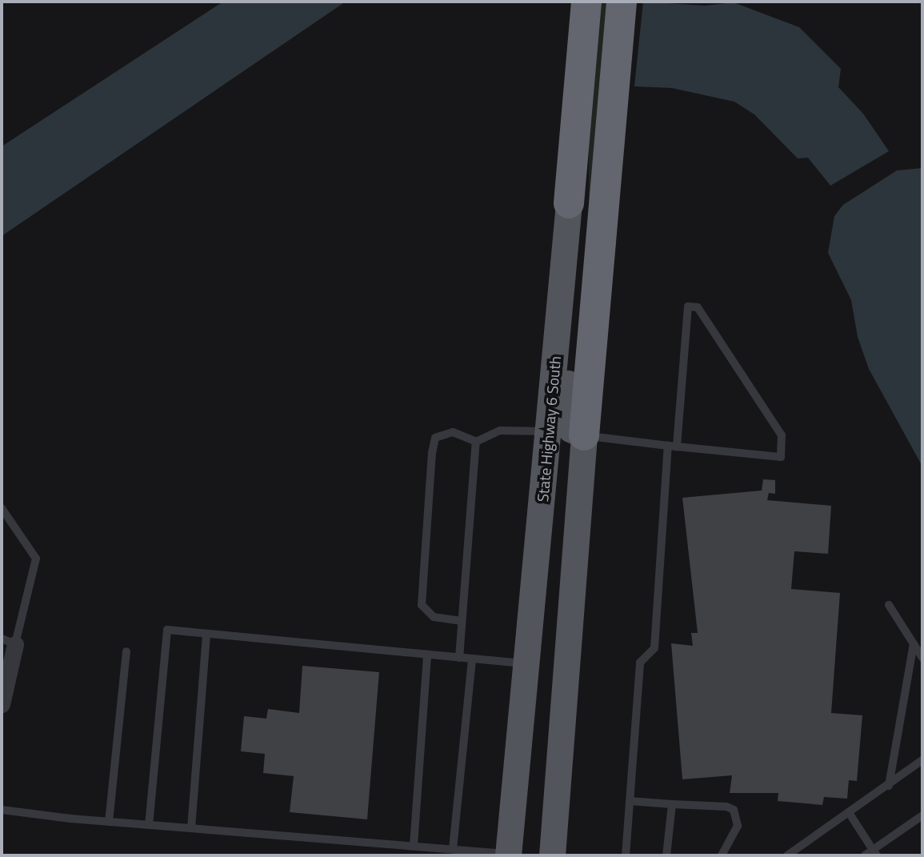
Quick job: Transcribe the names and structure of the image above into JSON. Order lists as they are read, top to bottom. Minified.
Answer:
{"streets":{"highway":["State Highway 6 South"]}}
